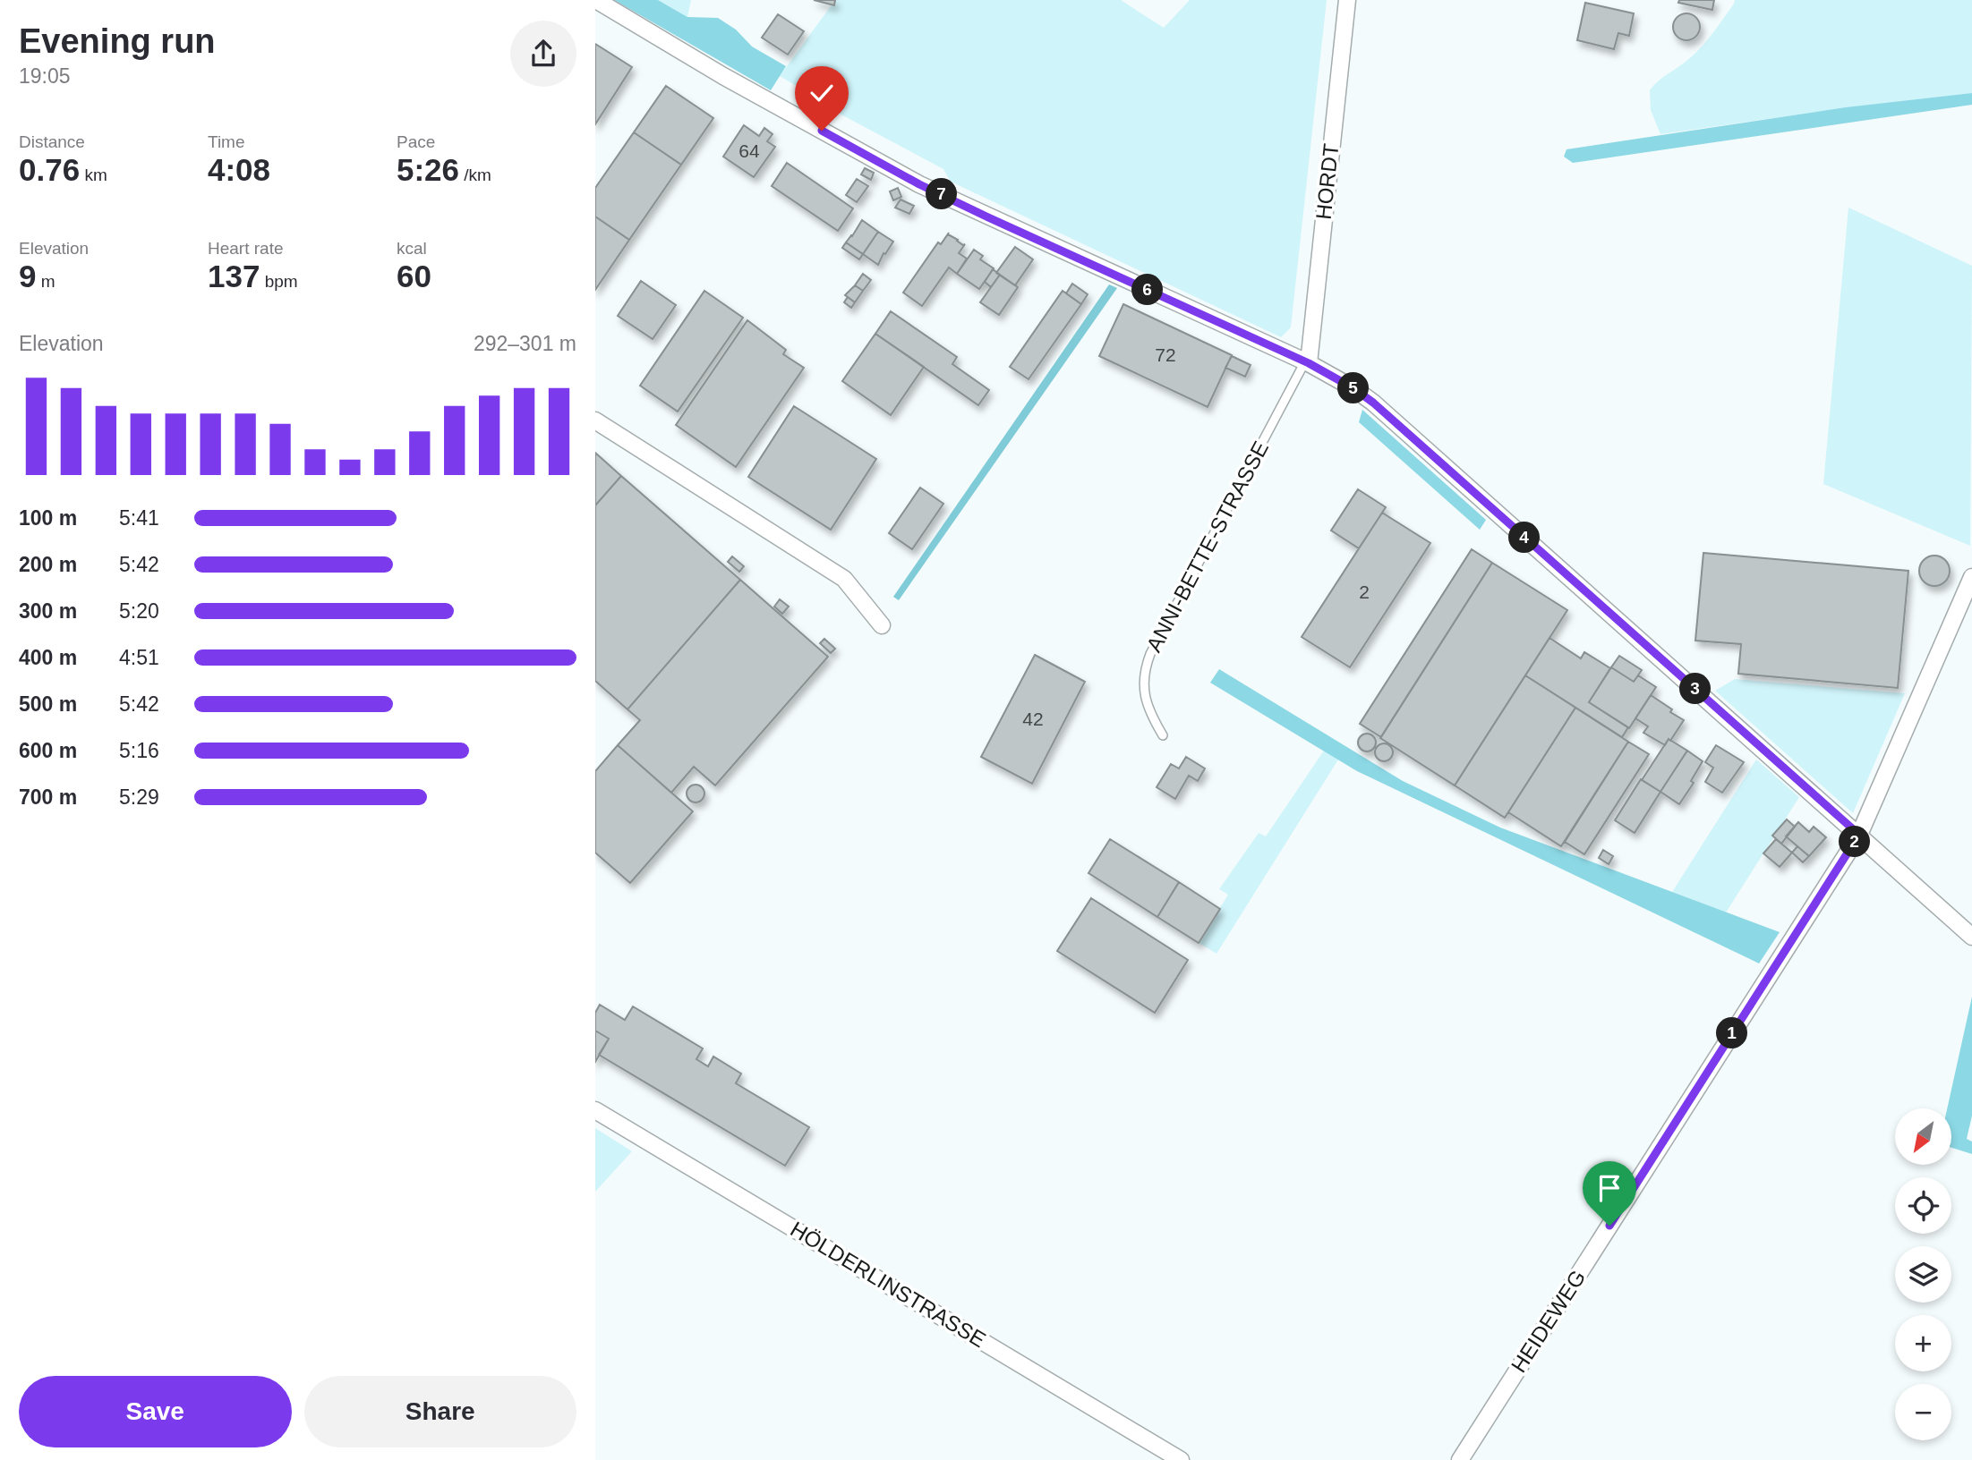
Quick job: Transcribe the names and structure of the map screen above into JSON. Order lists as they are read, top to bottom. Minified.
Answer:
{"streets":{"street":["HORDT","HÖLDERLINSTRASSE","HEIDEWEG"],"lane":["ANNI-BETTE-STRASSE"]},"crossings":[["HORDT","ANNI-BETTE-STRASSE"]],"house_numbers":["64","72","2","42"],"north":"bottom left","page":{"heading":["Evening run","19:05"],"stats":[["Distance","0.76 km"],["Time","4:08"],["Pace","5:26 /km"],["Elevation","9 m"],["Heart rate","137 bpm"],["kcal","60"]],"pins":["7","6","5","4","3","2","1"],"chart":["Elevation","292–301 m"],"list":[{"name":"100 m","note":"5:41"},{"name":"200 m","note":"5:42"},{"name":"300 m","note":"5:20"},{"name":"400 m","note":"4:51"},{"name":"500 m","note":"5:42"},{"name":"600 m","note":"5:16"},{"name":"700 m","note":"5:29"}],"map_buttons":["+","−"],"buttons":["Save","Share"]}}
